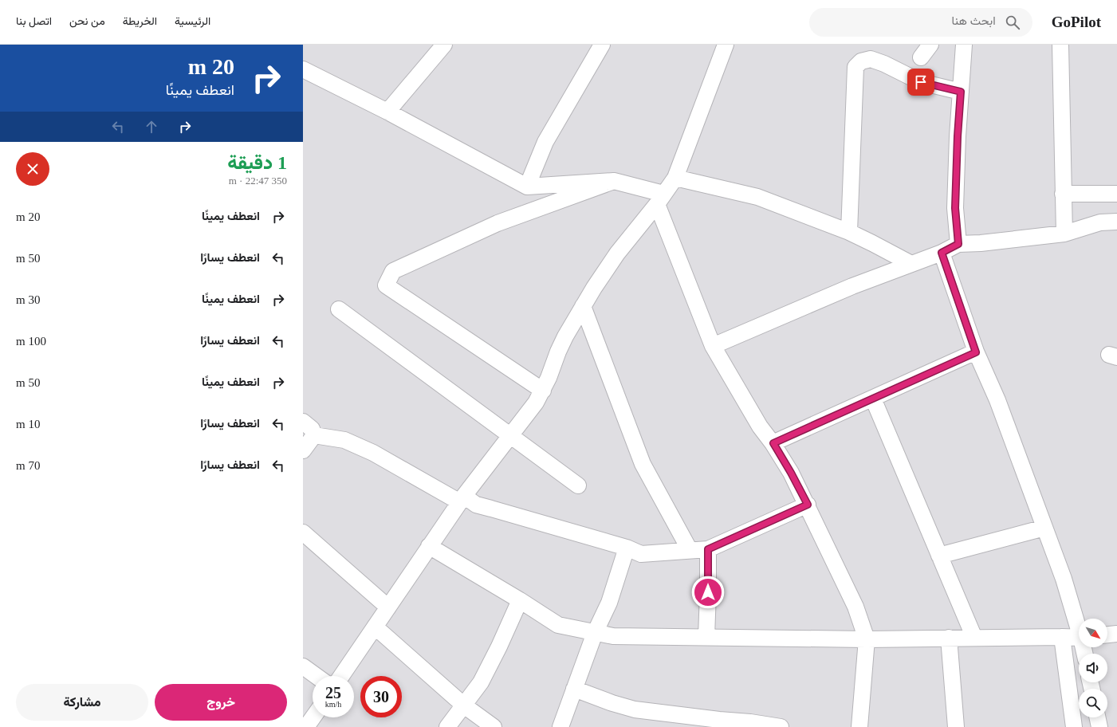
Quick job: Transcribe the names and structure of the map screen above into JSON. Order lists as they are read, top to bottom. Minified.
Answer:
{"north":"bottom right","page":{"header":"GoPilot","search":"ابحث هنا","nav":["الرئيسية","الخريطة","من نحن","اتصل بنا"],"turn":["20 m","انعطف يمينًا"],"heading":["1 دقيقة","350 m · 22:47"],"list":[{"name":"انعطف يمينًا","value":"20 m"},{"name":"انعطف يسارًا","value":"50 m"},{"name":"انعطف يمينًا","value":"30 m"},{"name":"انعطف يسارًا","value":"100 m"},{"name":"انعطف يمينًا","value":"50 m"},{"name":"انعطف يسارًا","value":"10 m"},{"name":"انعطف يسارًا","value":"70 m"}],"speed":"25 km/h","limit":"30","buttons":["خروج","مشاركة"]}}
